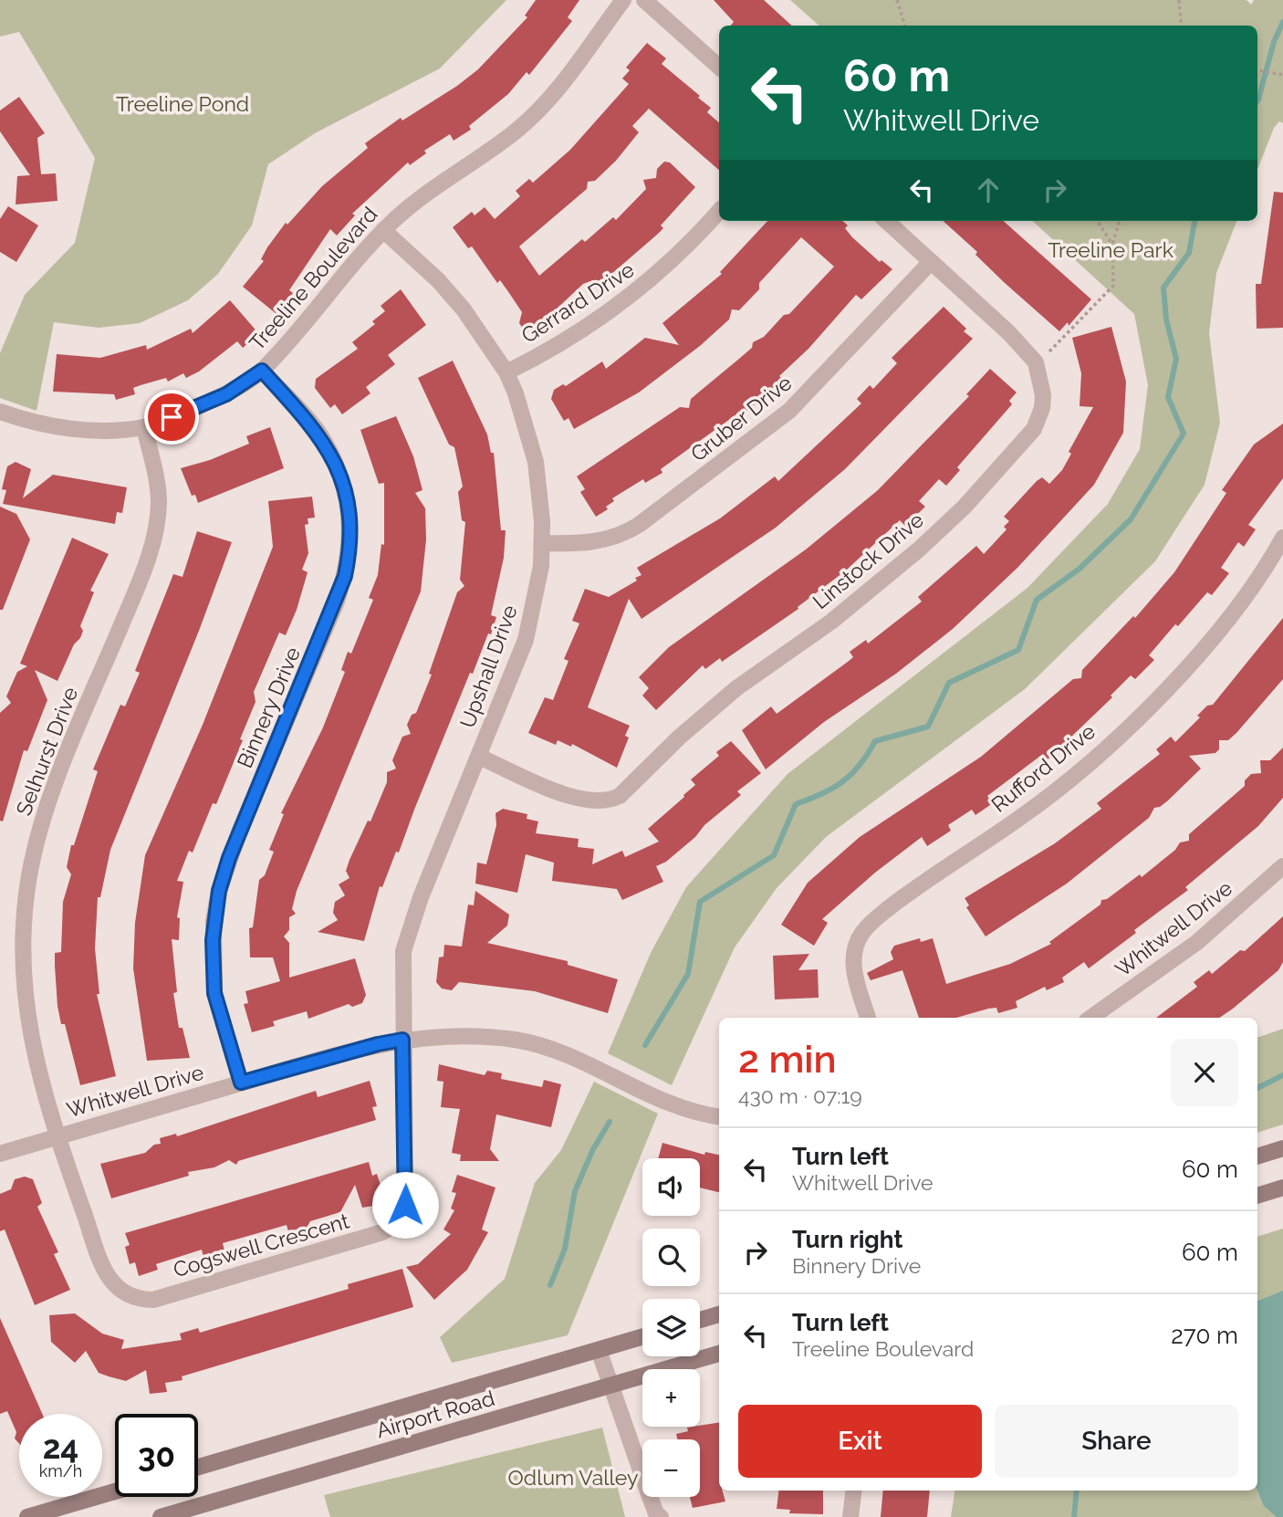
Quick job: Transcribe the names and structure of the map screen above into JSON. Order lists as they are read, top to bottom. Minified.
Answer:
{"streets":{"main road":["Airport Road"],"street":["Treeline Boulevard","Gerrard Drive","Gruber Drive","Linstock Drive","Upshall Drive","Binnery Drive","Selhurst Drive","Rufford Drive","Whitwell Drive","Cogswell Crescent"]},"crossings":[["Treeline Boulevard","Upshall Drive"],["Treeline Boulevard","Binnery Drive"],["Treeline Boulevard","Selhurst Drive"],["Gerrard Drive","Upshall Drive"],["Gruber Drive","Linstock Drive"],["Gruber Drive","Upshall Drive"],["Linstock Drive","Upshall Drive"],["Upshall Drive","Whitwell Drive"],["Upshall Drive","Cogswell Crescent"],["Binnery Drive","Whitwell Drive"],["Selhurst Drive","Whitwell Drive"],["Selhurst Drive","Cogswell Crescent"],["Whitwell Drive","Cogswell Crescent"]],"parks":["Treeline Pond","Treeline Park","Odlum Valley"],"page":{"turn":["60 m","Whitwell Drive"],"heading":["2 min","430 m · 07:19"],"list":[{"name":"Turn left","note":"Whitwell Drive","value":"60 m"},{"name":"Turn right","note":"Binnery Drive","value":"60 m"},{"name":"Turn left","note":"Treeline Boulevard","value":"270 m"}],"map_buttons":["+","−"],"buttons":["Exit","Share"],"speed":"24 km/h","limit":"30"}}
